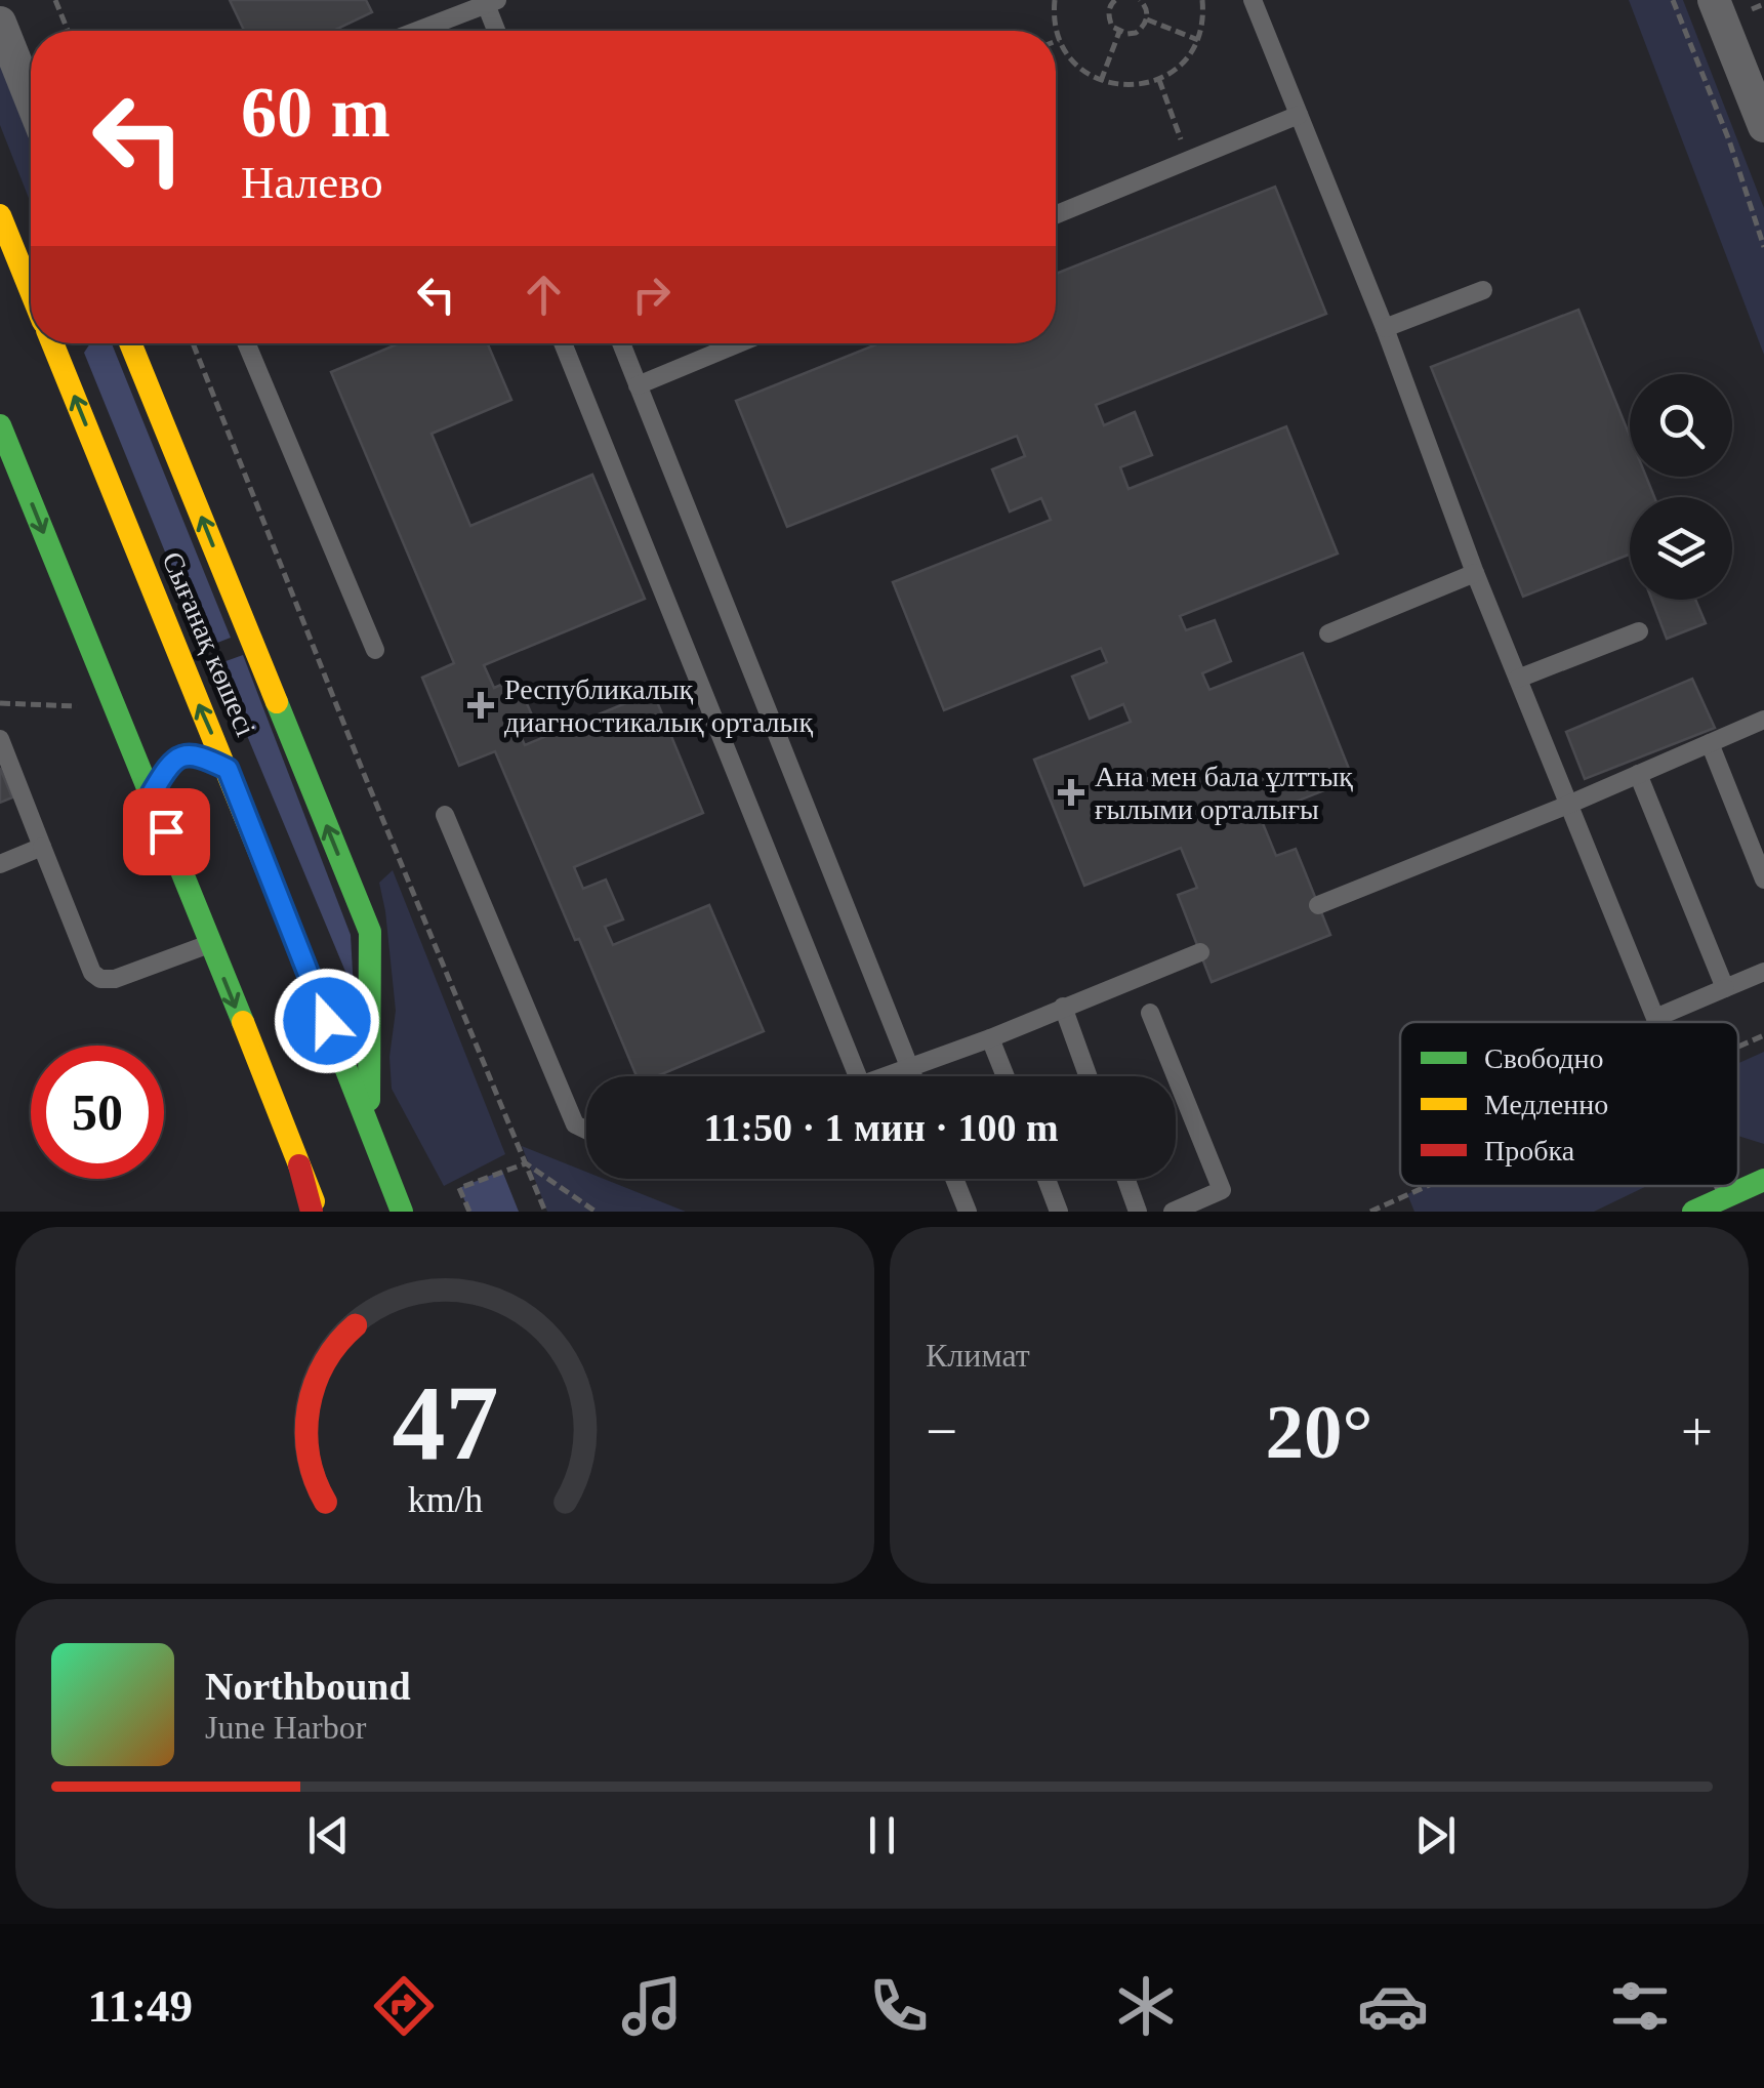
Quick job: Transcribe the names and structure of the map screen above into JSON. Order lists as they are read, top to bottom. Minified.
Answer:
{"streets":{"main road":["Сығанақ көшесі"]},"places":{"health":["Республикалық диагностикалық орталық","Ана мен бала ұлттық ғылыми орталығы"]},"legend":["Свободно","Медленно","Пробка"],"page":{"turn":["60 m","Налево"],"limit":"50","trip":"11:50 · 1 мин · 100 m","tile":"Климат","heat":["−","20°","+"],"song":["Northbound","June Harbor"],"tabs":"11:49","gauge":["47","km/h"]}}
